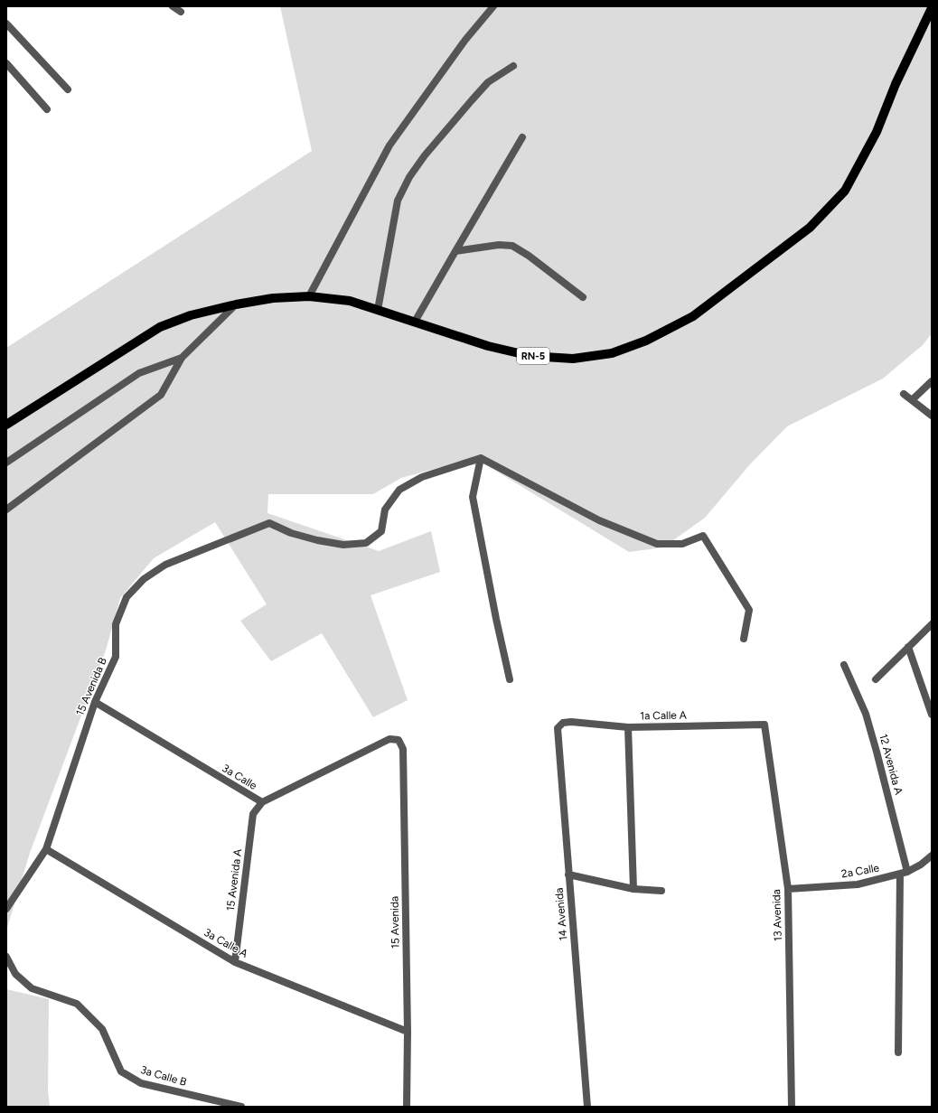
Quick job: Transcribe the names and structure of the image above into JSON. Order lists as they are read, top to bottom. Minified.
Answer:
{"streets":{"main road":["RN-5"],"street":["15 Avenida B","1a Calle A","12 Avenida A","3a Calle","2a Calle","15 Avenida A","14 Avenida","13 Avenida","15 Avenida","3a Calle A","3a Calle B"]},"crossings":[["15 Avenida B","3a Calle"],["15 Avenida B","3a Calle A"],["1a Calle A","14 Avenida"],["1a Calle A","13 Avenida"],["12 Avenida A","2a Calle"],["3a Calle","15 Avenida A"],["3a Calle","15 Avenida"],["2a Calle","13 Avenida"],["15 Avenida A","3a Calle A"],["15 Avenida","3a Calle A"]]}
